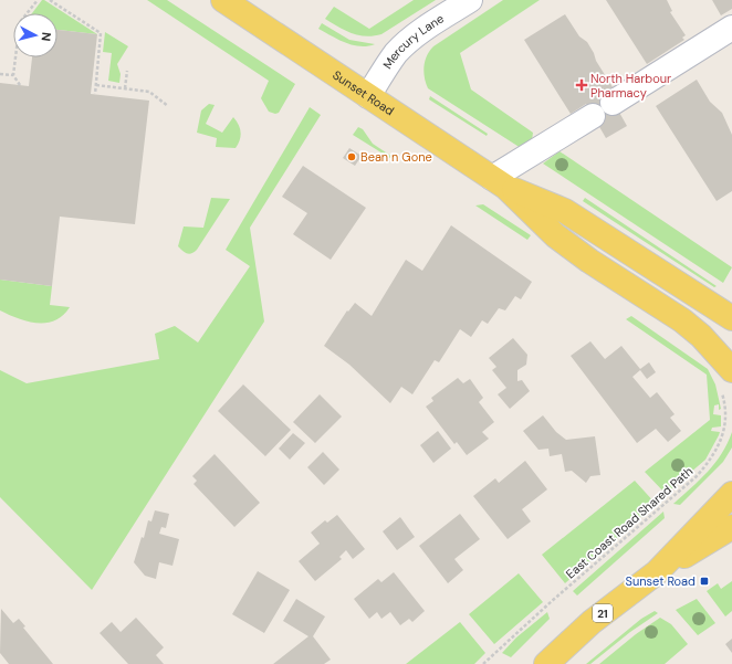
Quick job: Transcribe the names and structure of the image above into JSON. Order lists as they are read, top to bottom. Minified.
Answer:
{"streets":{"main road":["Sunset Road","21"],"street":["Mercury Lane"],"path":["East Coast Road Shared Path"]},"crossings":[["Mercury Lane","Sunset Road"],["Sunset Road","East Coast Road Shared Path"]],"places":{"health":["North Harbour Pharmacy"],"other":["Bean n Gone"],"transit":["Sunset Road"]},"north":"right"}
